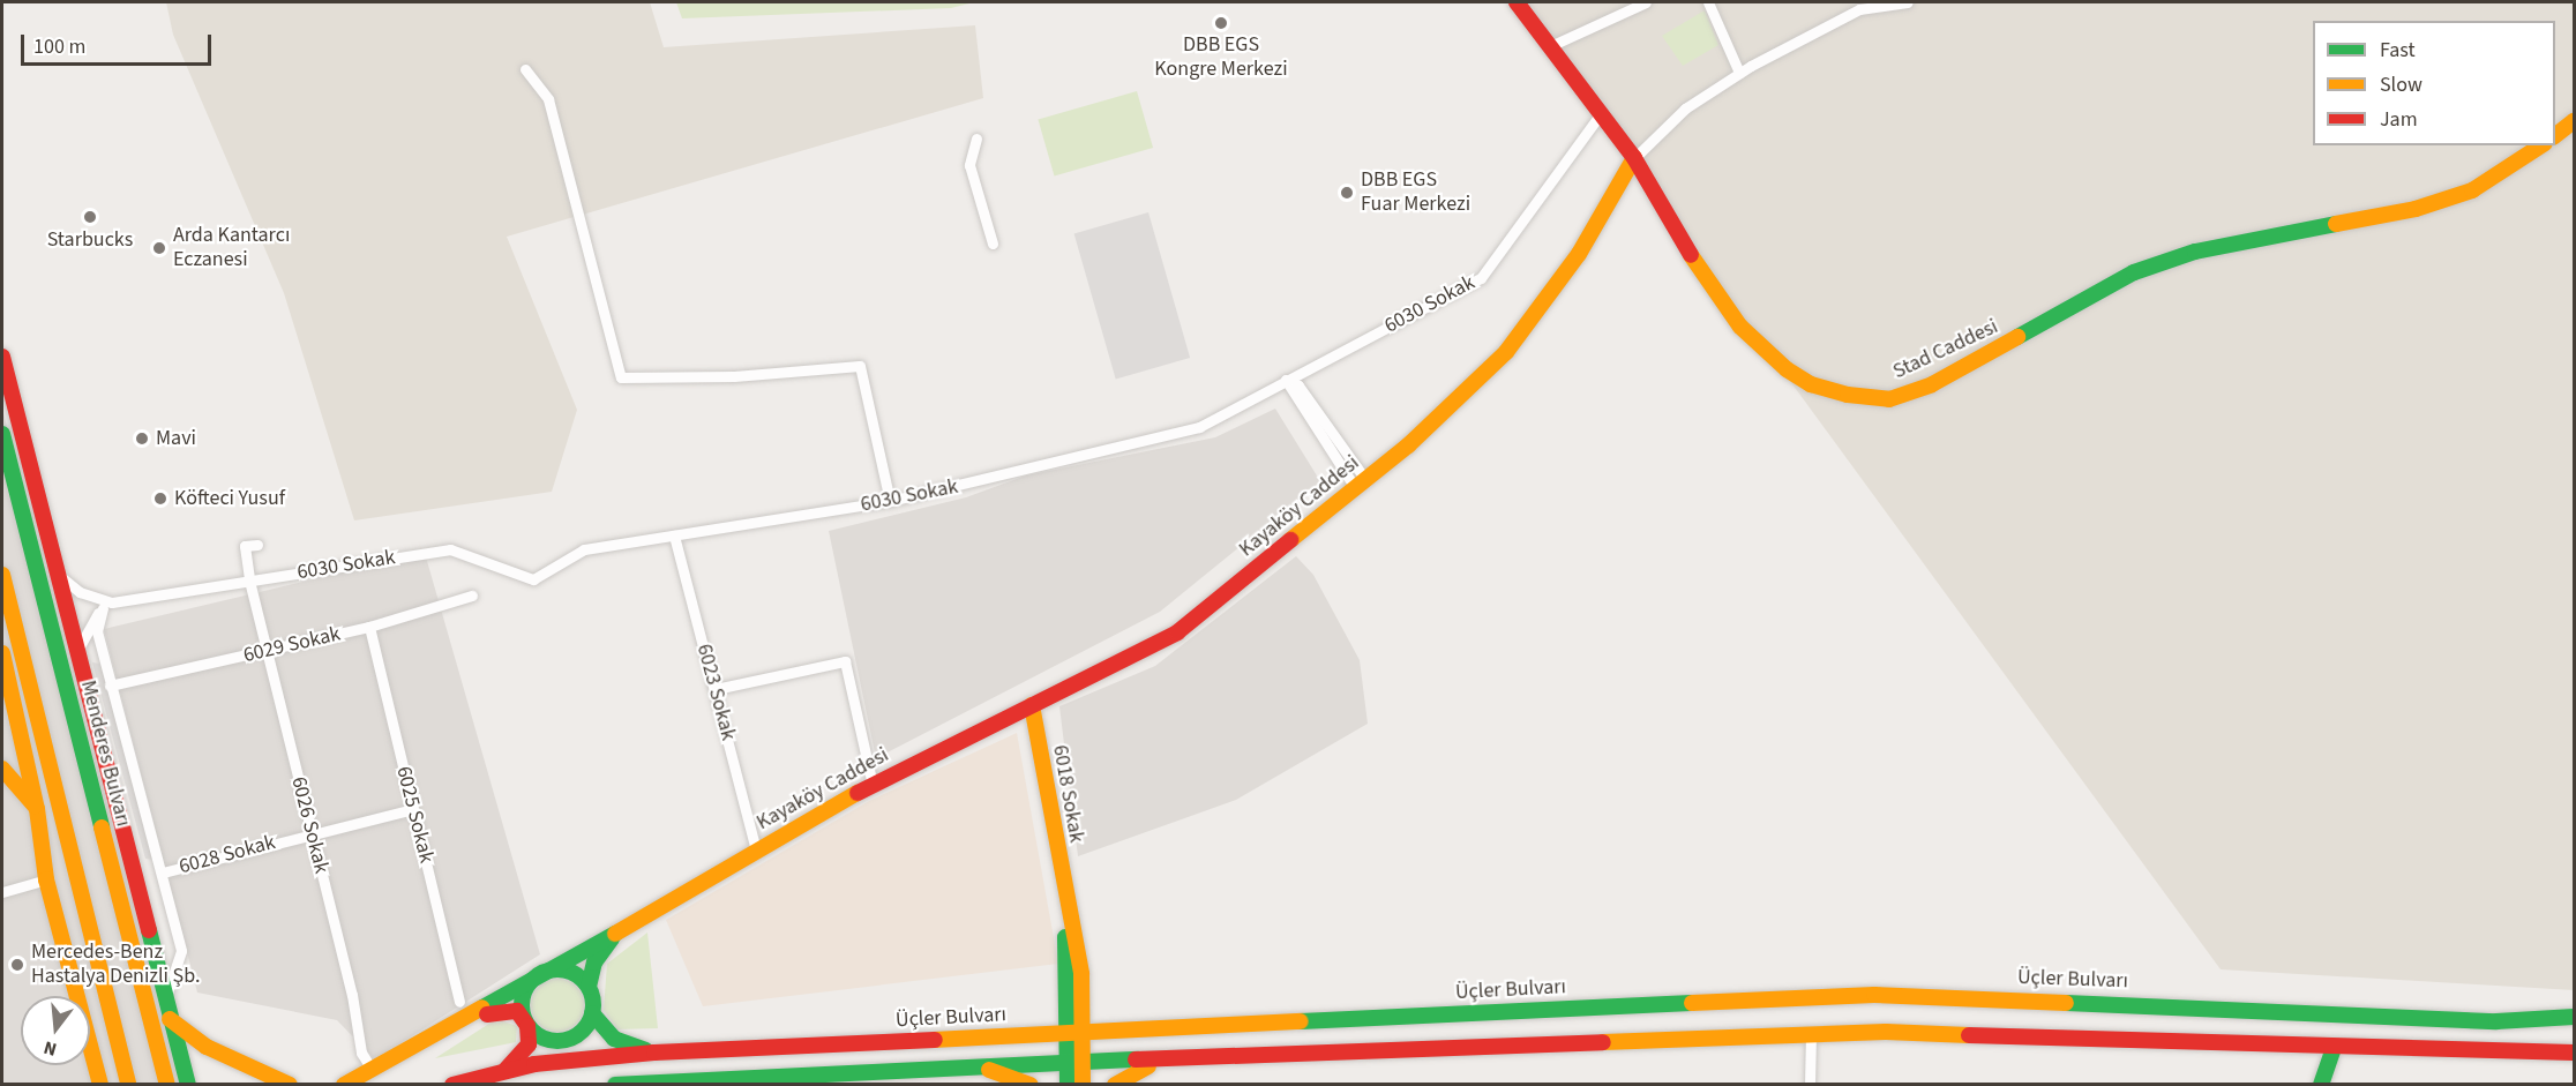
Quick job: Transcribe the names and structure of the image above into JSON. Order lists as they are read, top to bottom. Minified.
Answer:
{"streets":{"main road":["Stad Caddesi","Kayaköy Caddesi","Menderes Bulvarı","6018 Sokak","Üçler Bulvarı"],"street":["6030 Sokak","6029 Sokak","6023 Sokak","6025 Sokak","6026 Sokak","6028 Sokak"]},"crossings":[["6030 Sokak","Stad Caddesi"],["6030 Sokak","6023 Sokak"],["6030 Sokak","6026 Sokak"],["Stad Caddesi","Kayaköy Caddesi"],["Kayaköy Caddesi","6023 Sokak"],["Kayaköy Caddesi","6018 Sokak"],["6029 Sokak","6025 Sokak"],["6029 Sokak","6026 Sokak"],["6018 Sokak","Üçler Bulvarı"],["6025 Sokak","6028 Sokak"],["6026 Sokak","6028 Sokak"]],"places":["DBB EGS Kongre Merkezi","DBB EGS Fuar Merkezi","Starbucks","Arda Kantarcı Eczanesi","Mavi","Köfteci Yusuf","Mercedes-Benz Hastalya Denizli Şb."],"legend":["Fast","Slow","Jam"],"scale_bar":"100 m","north":"bottom"}
